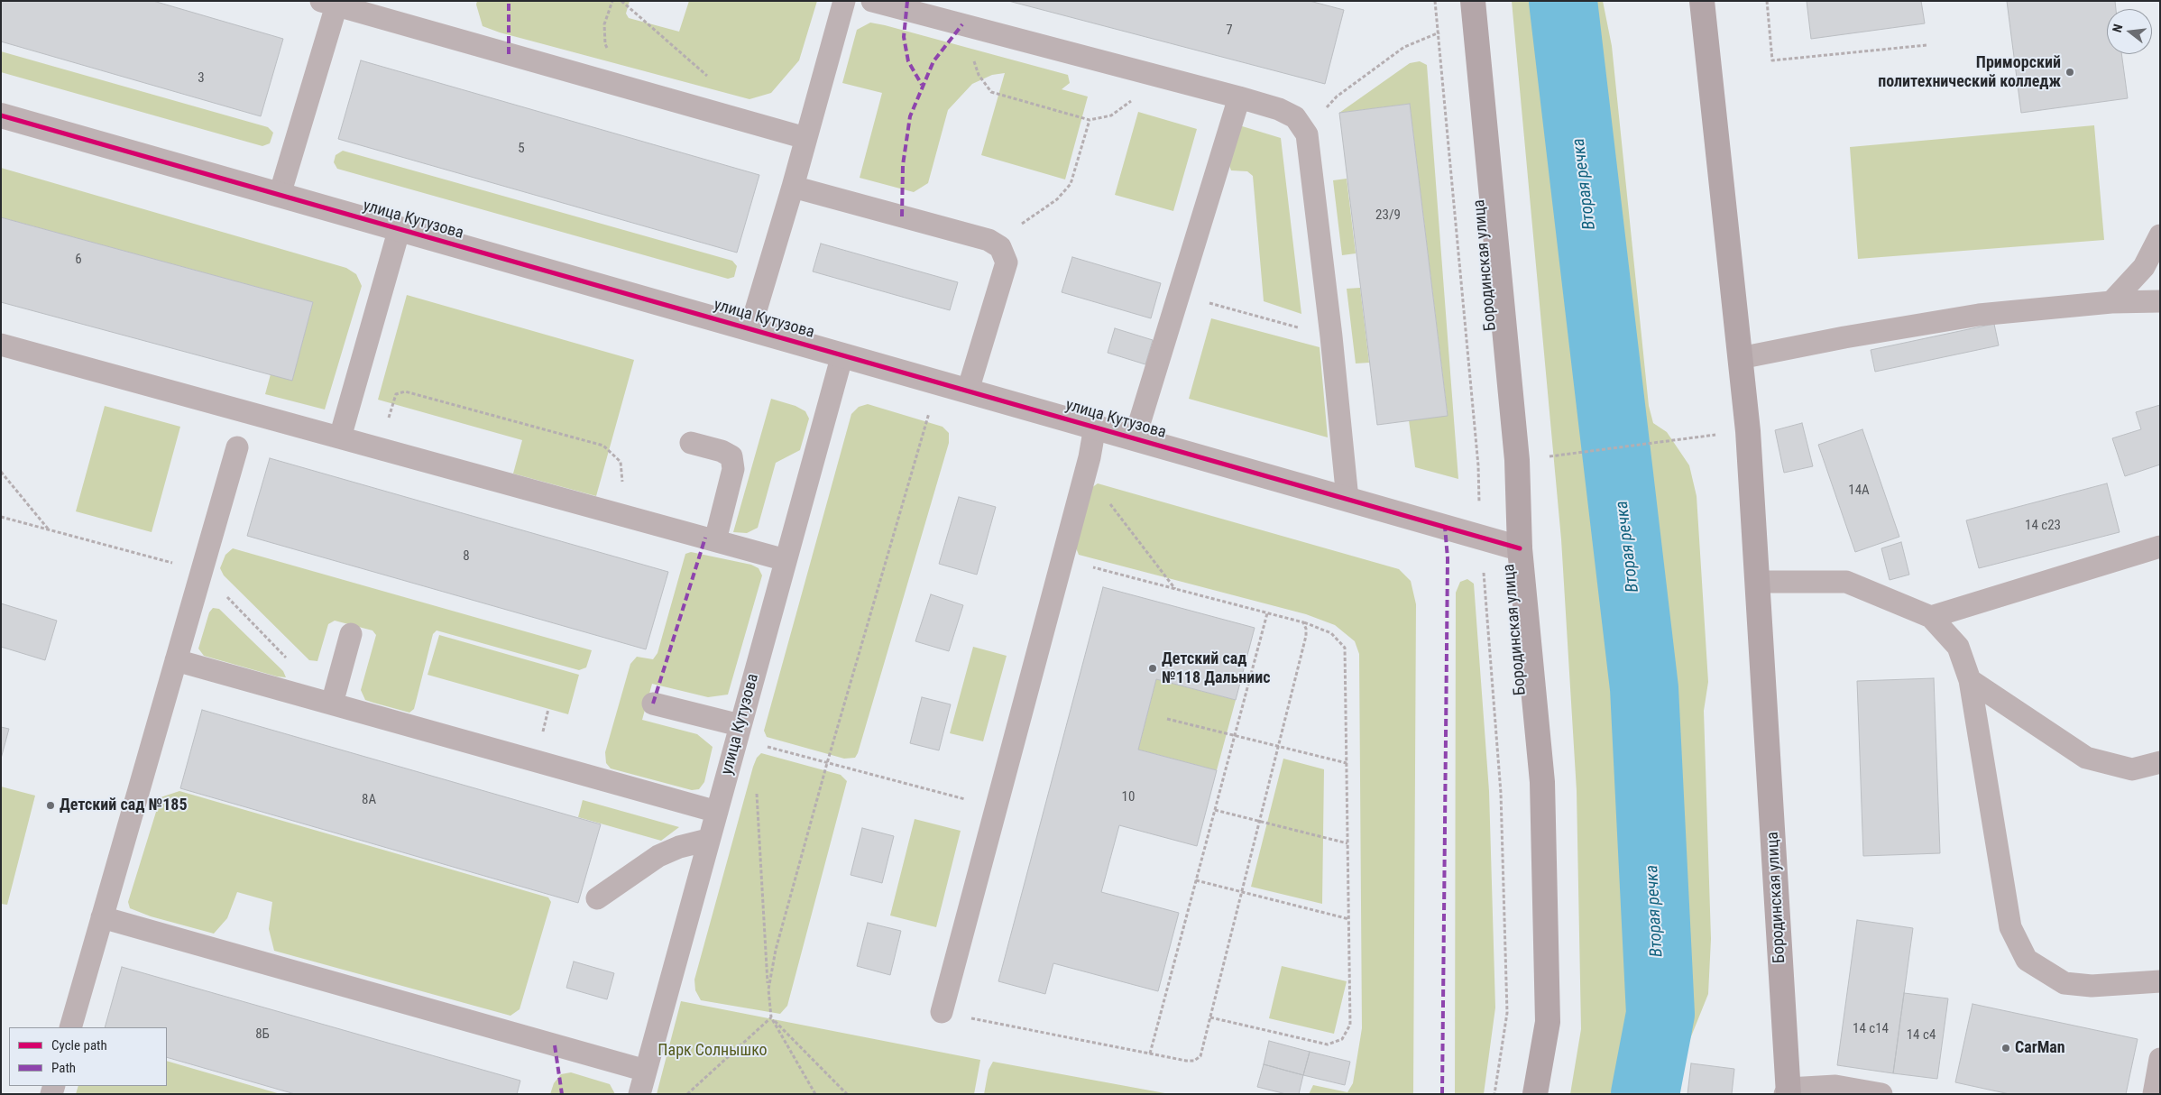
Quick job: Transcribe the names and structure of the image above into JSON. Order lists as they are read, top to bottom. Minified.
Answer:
{"streets":{"main road":["Бородинская улица"],"street":["улица Кутузова"]},"crossings":[["улица Кутузова","Бородинская улица"]],"water":["Вторая речка"],"parks":["Парк Солнышко"],"places":["Приморский политехнический колледж","Детский сад №118 Дальниис","Детский сад №185","CarMan"],"house_numbers":["7","3","5","23/9","6","14А","14 с23","8","10","8А","14 с14","8Б","14 с4"],"legend":["Cycle path","Path"],"north":"left"}
